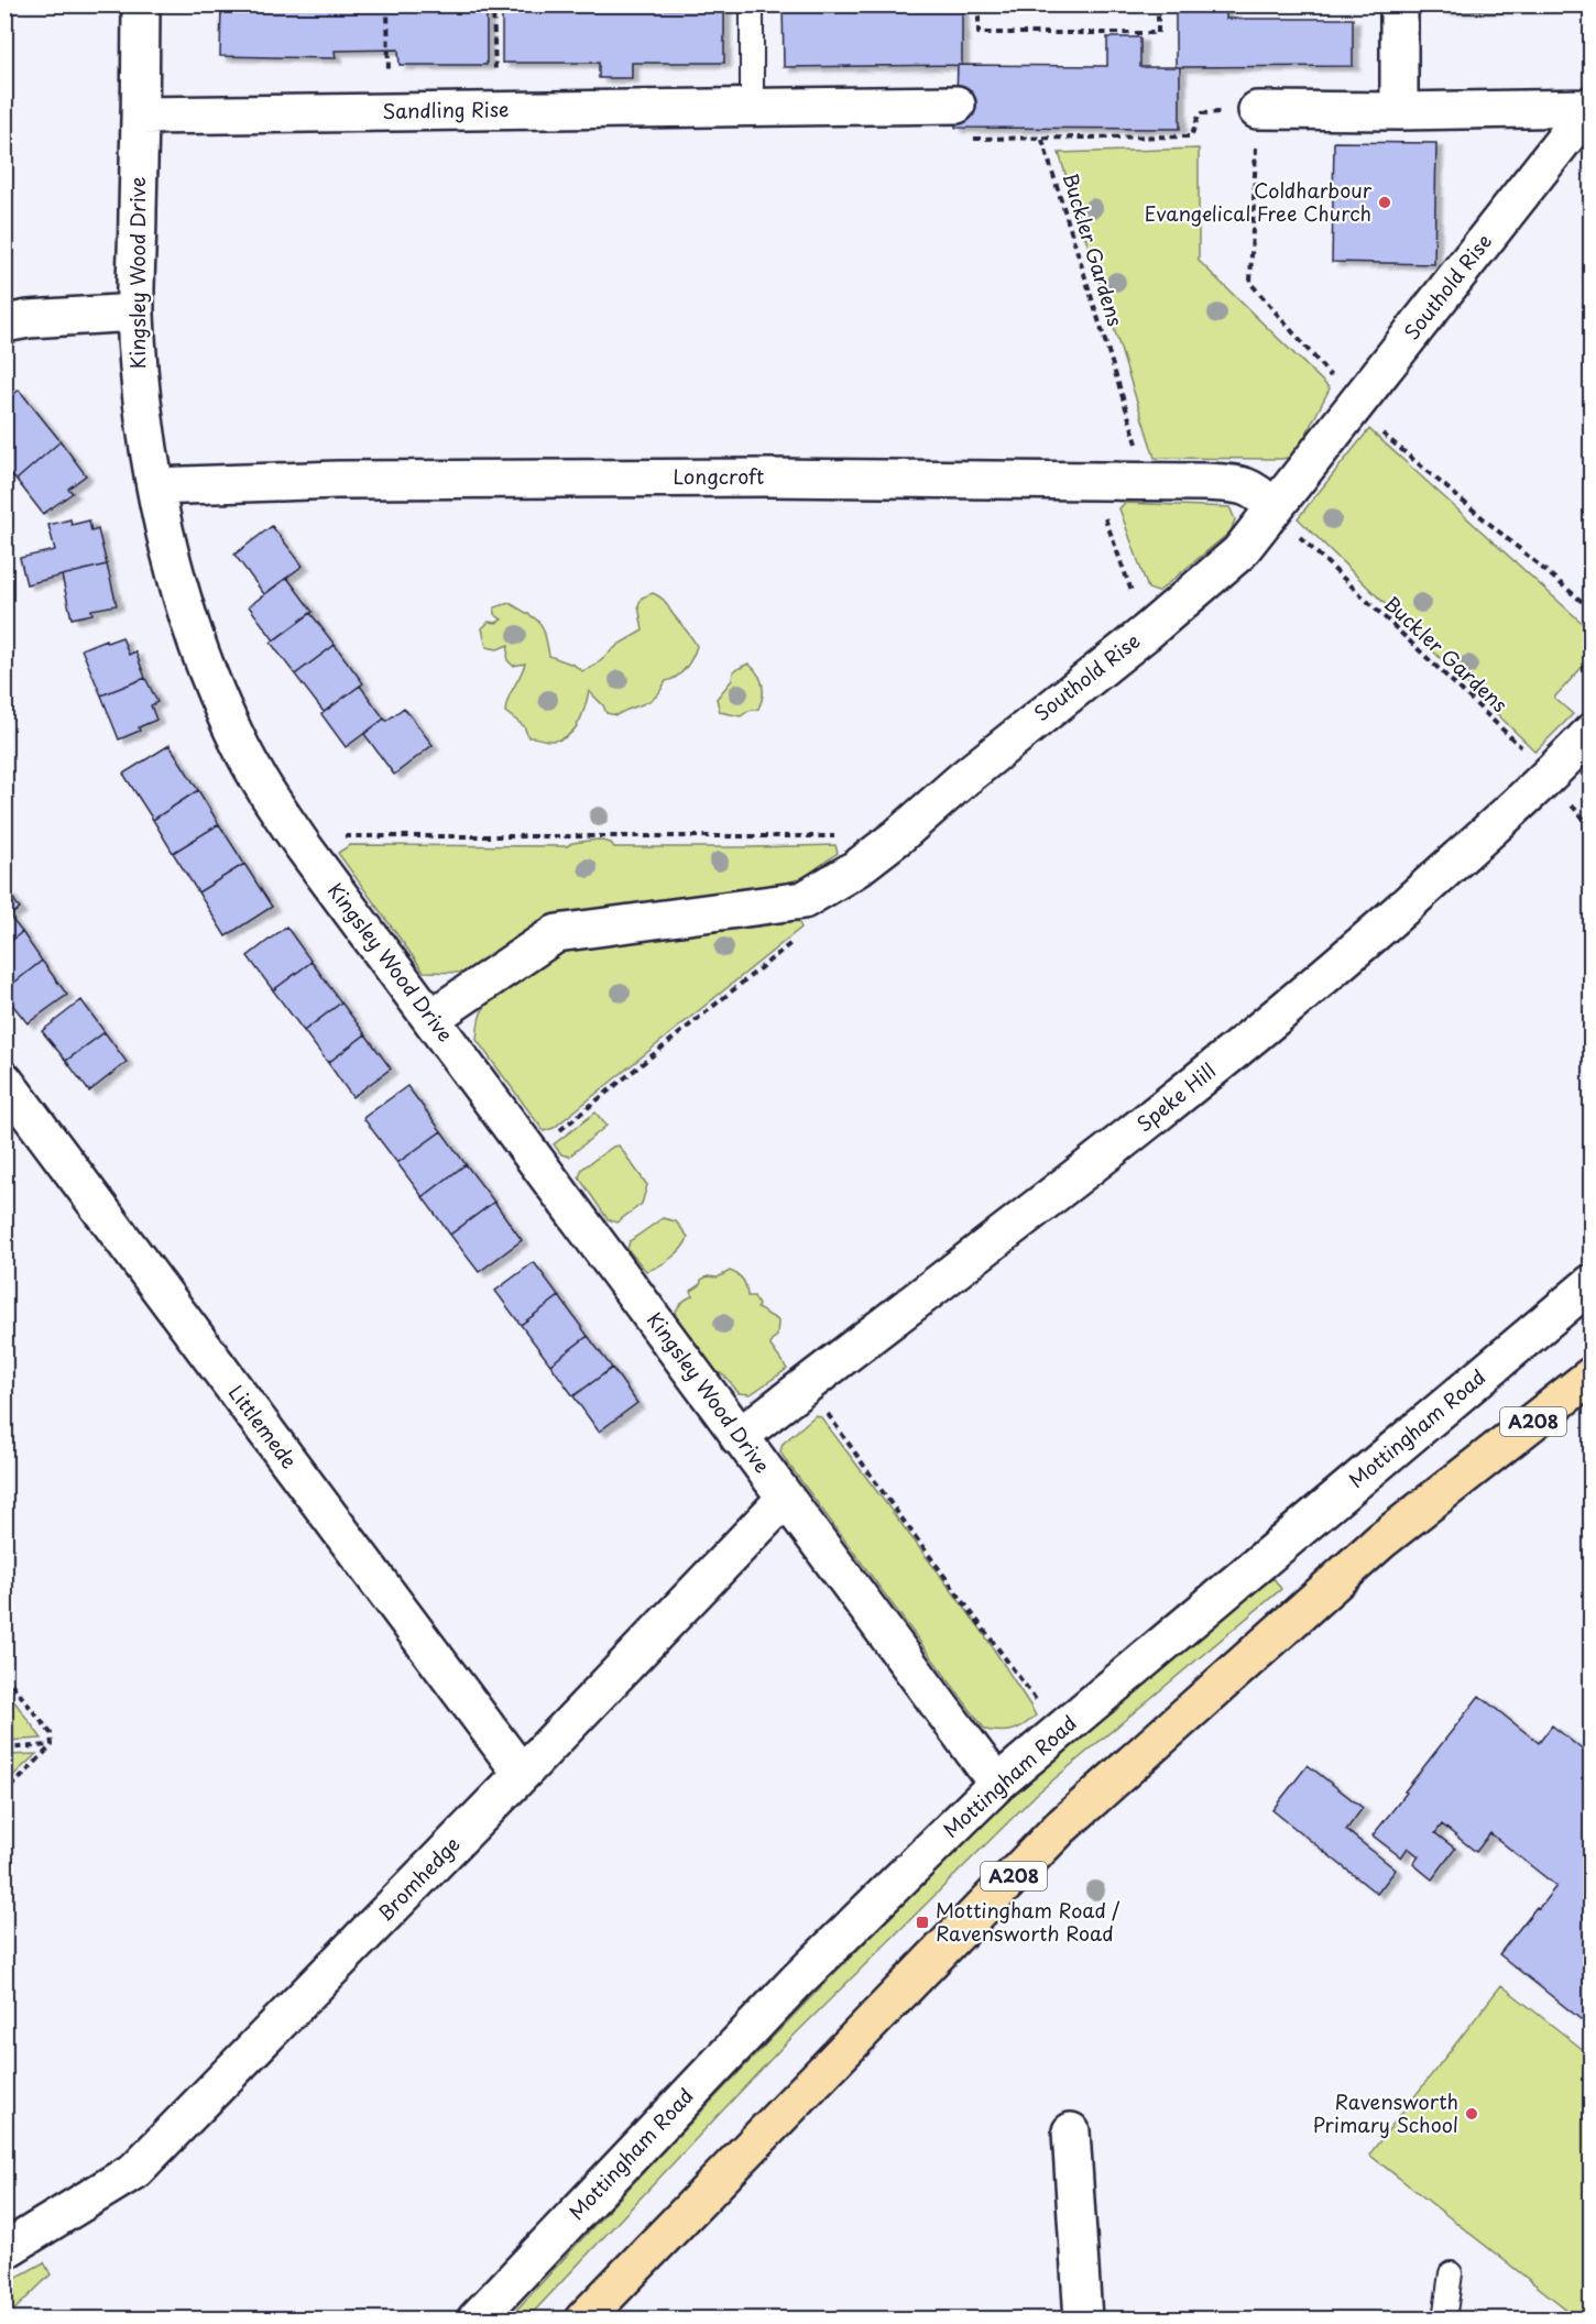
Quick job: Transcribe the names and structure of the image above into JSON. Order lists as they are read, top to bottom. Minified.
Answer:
{"streets":{"main road":["A208"],"street":["Sandling Rise","Kingsley Wood Drive","Southold Rise","Longcroft","Speke Hill","Littlemede","Mottingham Road","Bromhedge"],"path":["Buckler Gardens"]},"crossings":[["Sandling Rise","Kingsley Wood Drive"],["Buckler Gardens","Southold Rise"],["Buckler Gardens","Longcroft"],["Buckler Gardens","Speke Hill"],["Kingsley Wood Drive","Southold Rise"],["Kingsley Wood Drive","Longcroft"],["Kingsley Wood Drive","Speke Hill"],["Kingsley Wood Drive","Mottingham Road"],["Kingsley Wood Drive","Bromhedge"],["Southold Rise","Longcroft"],["Littlemede","Bromhedge"]],"places":{"other":["Coldharbour Evangelical Free Church","Ravensworth Primary School"],"transit":["Mottingham Road / Ravensworth Road"]}}
